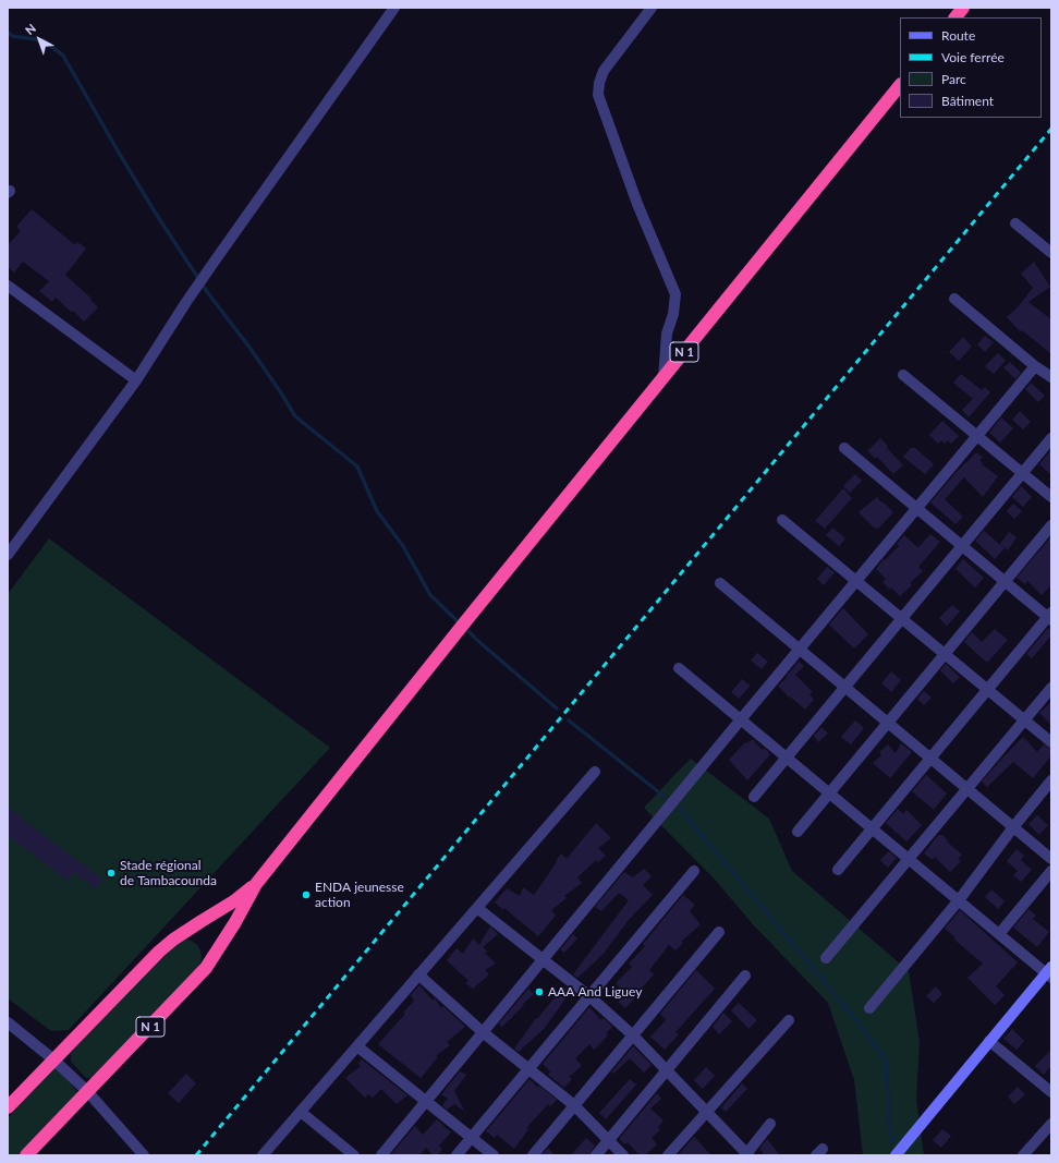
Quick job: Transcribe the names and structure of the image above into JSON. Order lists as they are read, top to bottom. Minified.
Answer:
{"streets":{"highway":["N 1"]},"places":["Stade régional de Tambacounda","ENDA jeunesse action","AAA And Liguey"],"legend":["Route","Voie ferrée","Parc","Bâtiment"],"north":"top left"}
